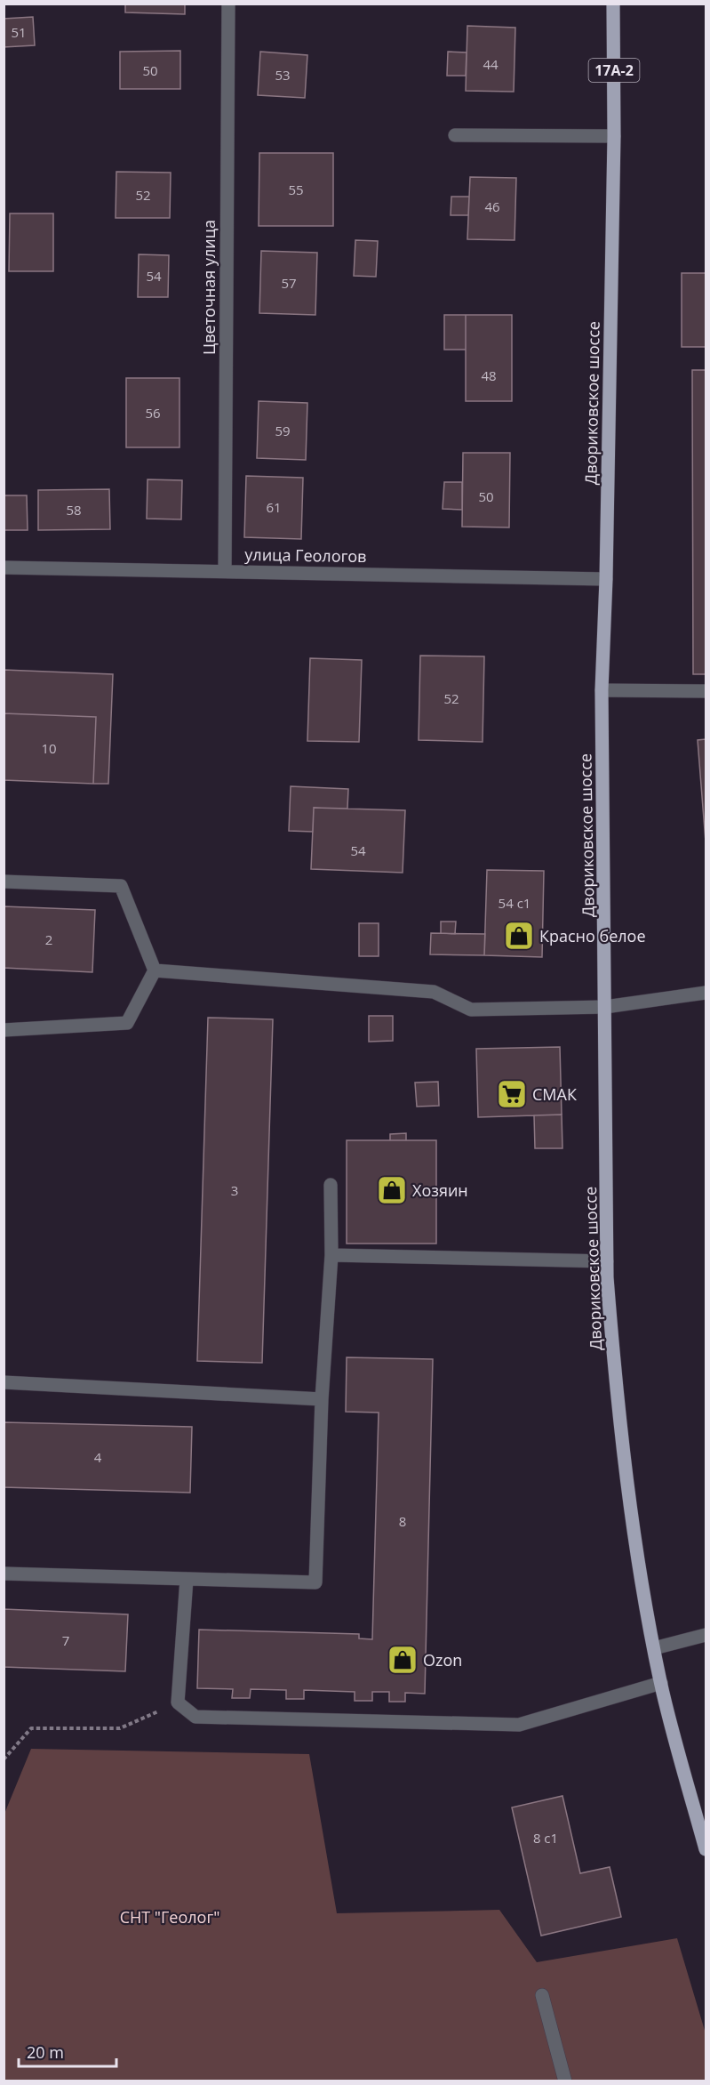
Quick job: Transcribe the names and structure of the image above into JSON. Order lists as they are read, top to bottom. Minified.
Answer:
{"streets":{"main road":["17А-2","Двориковское шоссе"],"street":["Цветочная улица","улица Геологов"]},"crossings":[["Цветочная улица","улица Геологов"],["Двориковское шоссе","улица Геологов"]],"parks":["СНТ \"Геолог\""],"places":{"shop":["Красно белое","Хозяин","Ozon"],"supermarket":["СМАК"]},"house_numbers":["51","44","50","53","55","52","46","54","57","48","56","59","50","61","58","52","10","54","54 с1","2","3","4","8","7","8 с1"],"scale_bar":"20 m"}
